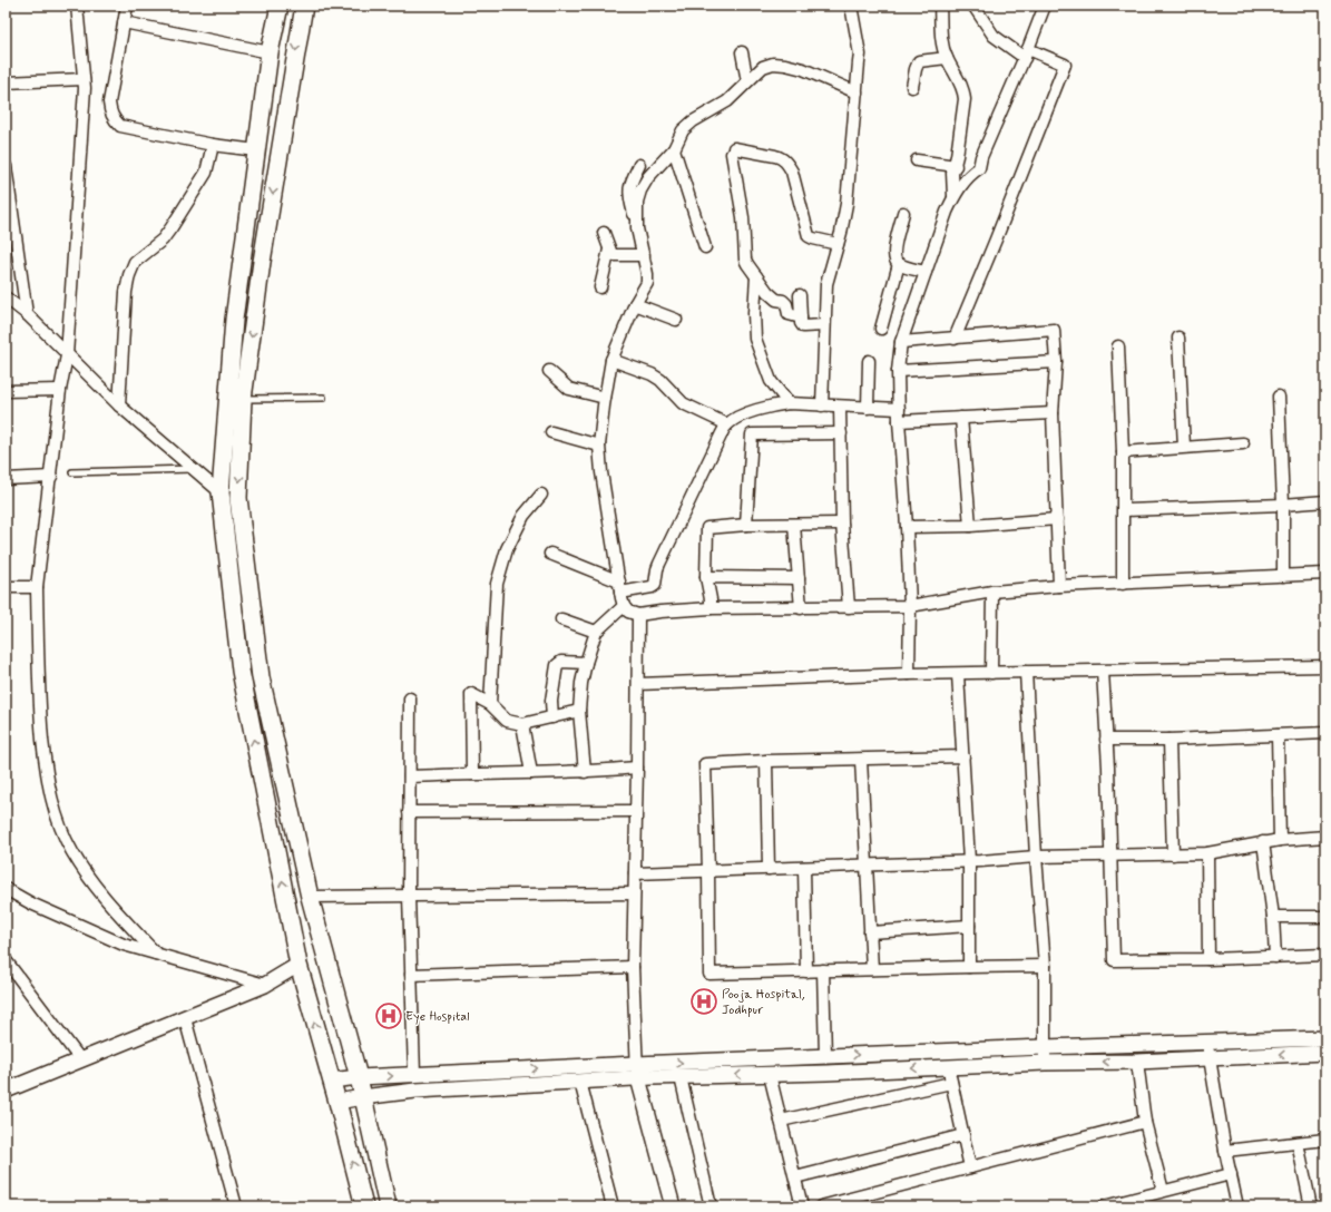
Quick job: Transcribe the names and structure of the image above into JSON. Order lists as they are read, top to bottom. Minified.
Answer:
{"places":{"hospital":["Pooja Hospital, Jodhpur","Eye Hospital"]}}
